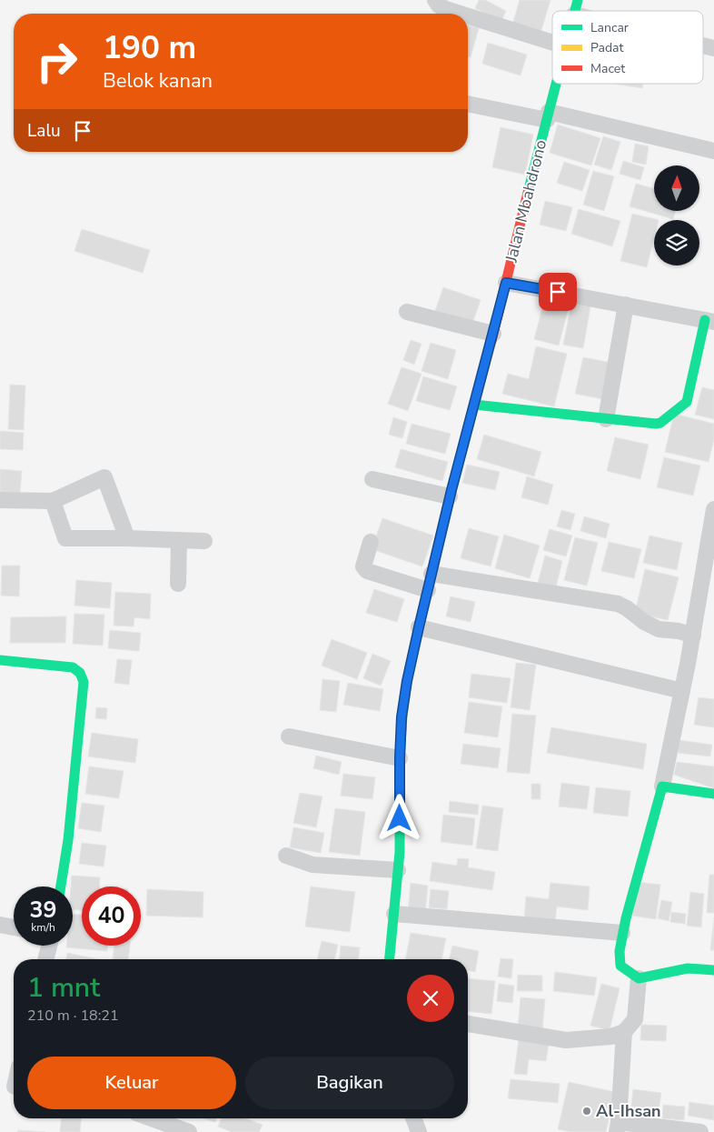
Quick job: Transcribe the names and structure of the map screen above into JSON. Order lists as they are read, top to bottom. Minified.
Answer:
{"streets":{"street":["Jalan Mbahdrono"]},"places":["Al-Ihsan"],"legend":["Lancar","Padat","Macet"],"north":"top","page":{"turn":["190 m","Belok kanan"],"then":"Lalu","speed":"39 km/h","limit":"40","heading":["1 mnt","210 m · 18:21"],"buttons":["Keluar","Bagikan"]}}
